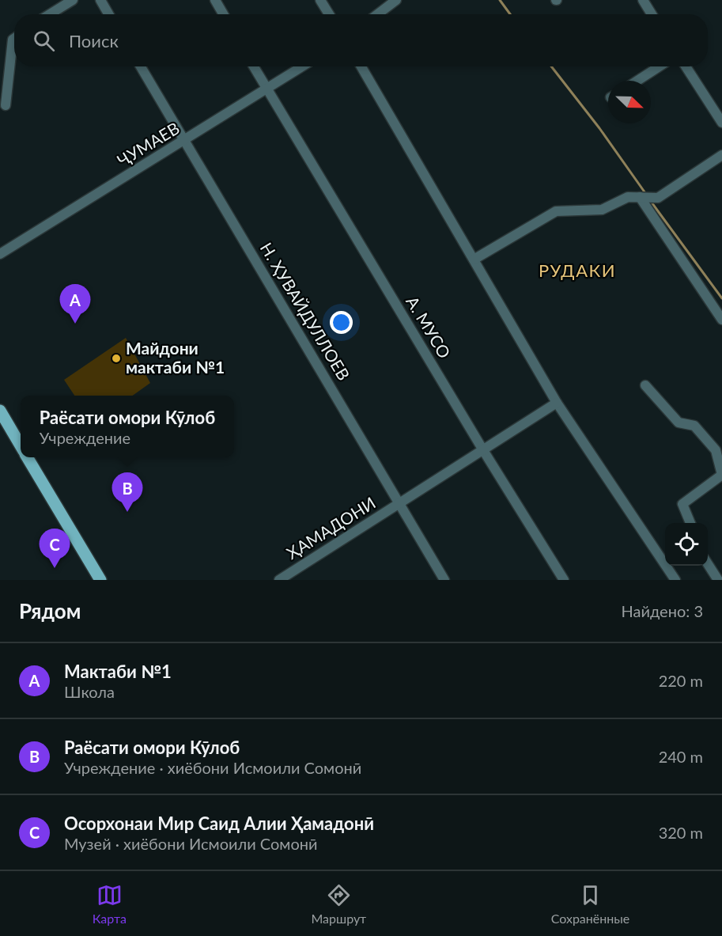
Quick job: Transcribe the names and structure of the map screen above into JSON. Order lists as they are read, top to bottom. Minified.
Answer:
{"streets":{"street":["ҶУМАЕВ","Н. ҲУВАЙДУЛЛОЕВ","А. МУСО","ҲАМАДОНИ"]},"crossings":[["ҶУМАЕВ","Н. ҲУВАЙДУЛЛОЕВ"],["ҶУМАЕВ","А. МУСО"],["Н. ҲУВАЙДУЛЛОЕВ","ҲАМАДОНИ"],["А. МУСО","ҲАМАДОНИ"]],"districts":["РУДАКИ"],"places":["Майдони мактаби №1"],"north":"bottom right","page":{"search":"Поиск","pins":["A","B","C"],"popup":["Раёсати омори Кӯлоб","Учреждение"],"heading":["Рядом","Найдено: 3"],"list":[{"mark":"A","name":"Мактаби №1","note":"Школа","value":"220 m"},{"mark":"B","name":"Раёсати омори Кӯлоб","note":"Учреждение · хиёбони Исмоили Сомонӣ","value":"240 m"},{"mark":"C","name":"Осорхонаи Мир Саид Алии Ҳамадонӣ","note":"Музей · хиёбони Исмоили Сомонӣ","value":"320 m"}],"nav":["Карта","Маршрут","Сохранённые"]}}
